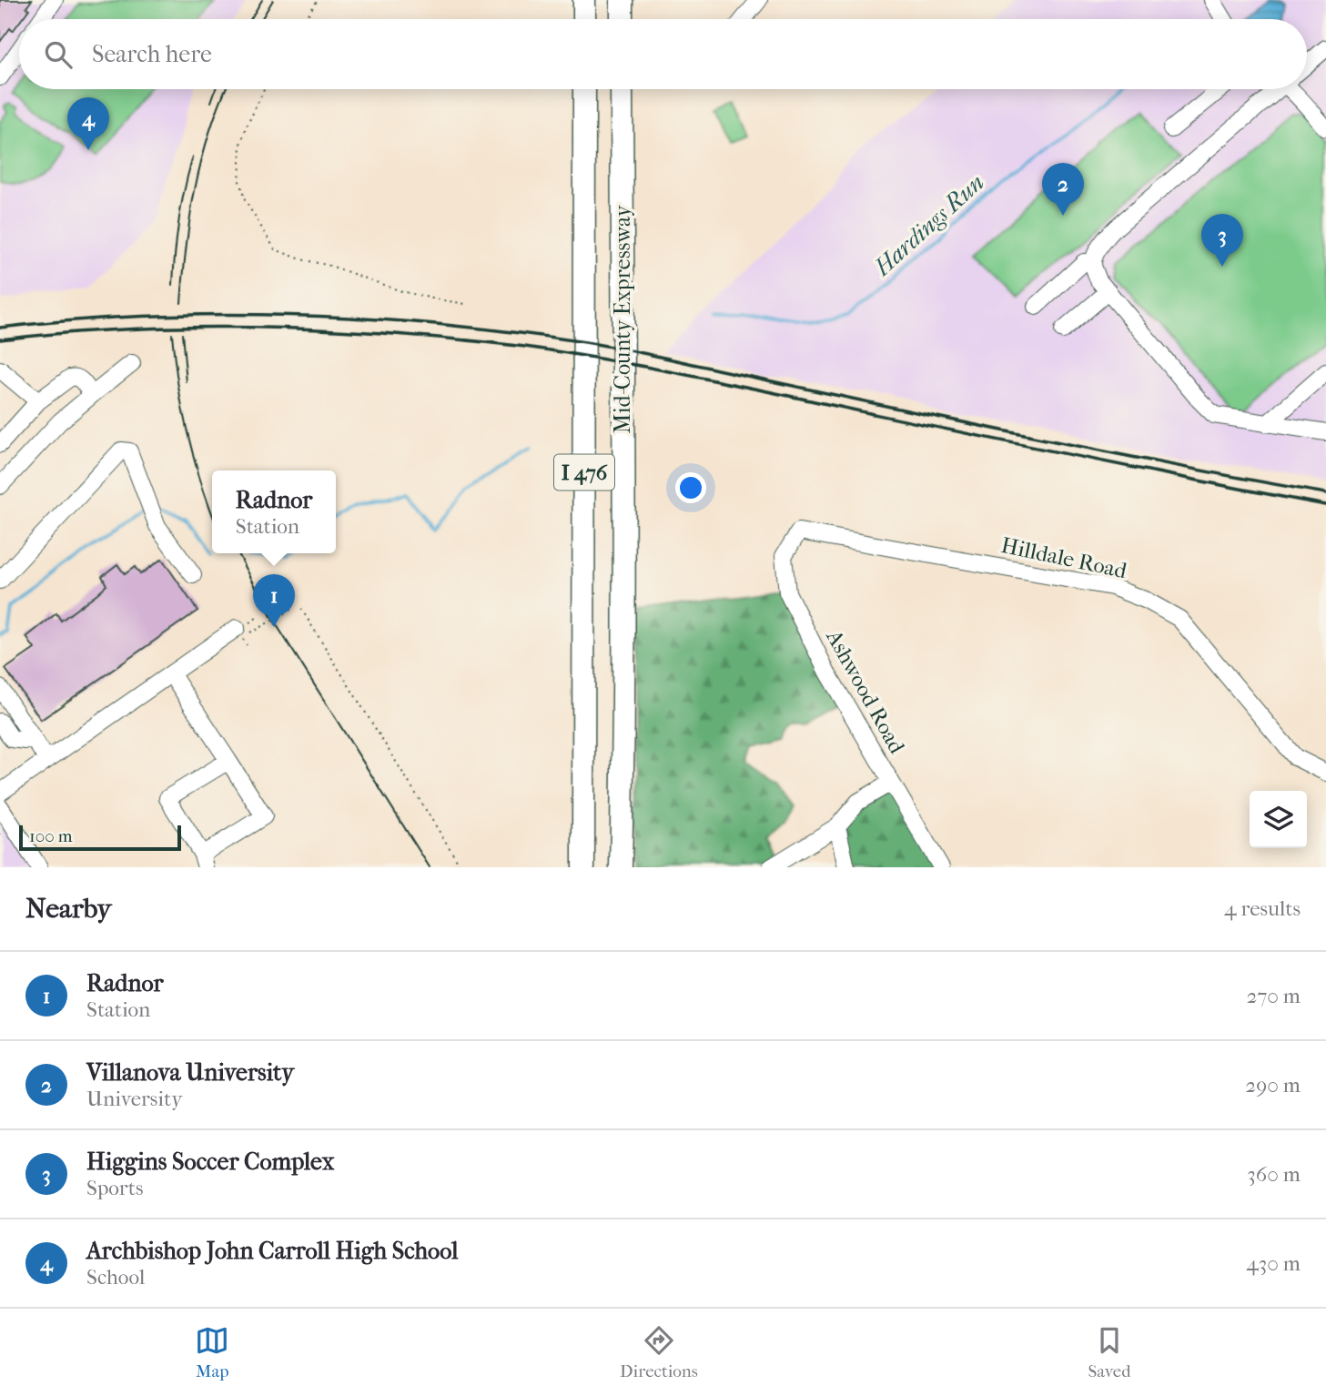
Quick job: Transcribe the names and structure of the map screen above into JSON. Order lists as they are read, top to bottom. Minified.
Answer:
{"streets":{"highway":["Mid-County Expressway","I 476"],"street":["Hilldale Road","Ashwood Road"]},"crossings":[["Hilldale Road","Ashwood Road"]],"water":["Hardings Run"],"scale_bar":"100 m","page":{"search":"Search here","pins":["4","2","3","1"],"popup":["Radnor","Station"],"scale":"100 m","heading":["Nearby","4 results"],"list":[{"mark":"1","name":"Radnor","note":"Station","value":"270 m"},{"mark":"2","name":"Villanova University","note":"University","value":"290 m"},{"mark":"3","name":"Higgins Soccer Complex","note":"Sports","value":"360 m"},{"mark":"4","name":"Archbishop John Carroll High School","note":"School","value":"430 m"}],"nav":["Map","Directions","Saved"]}}
